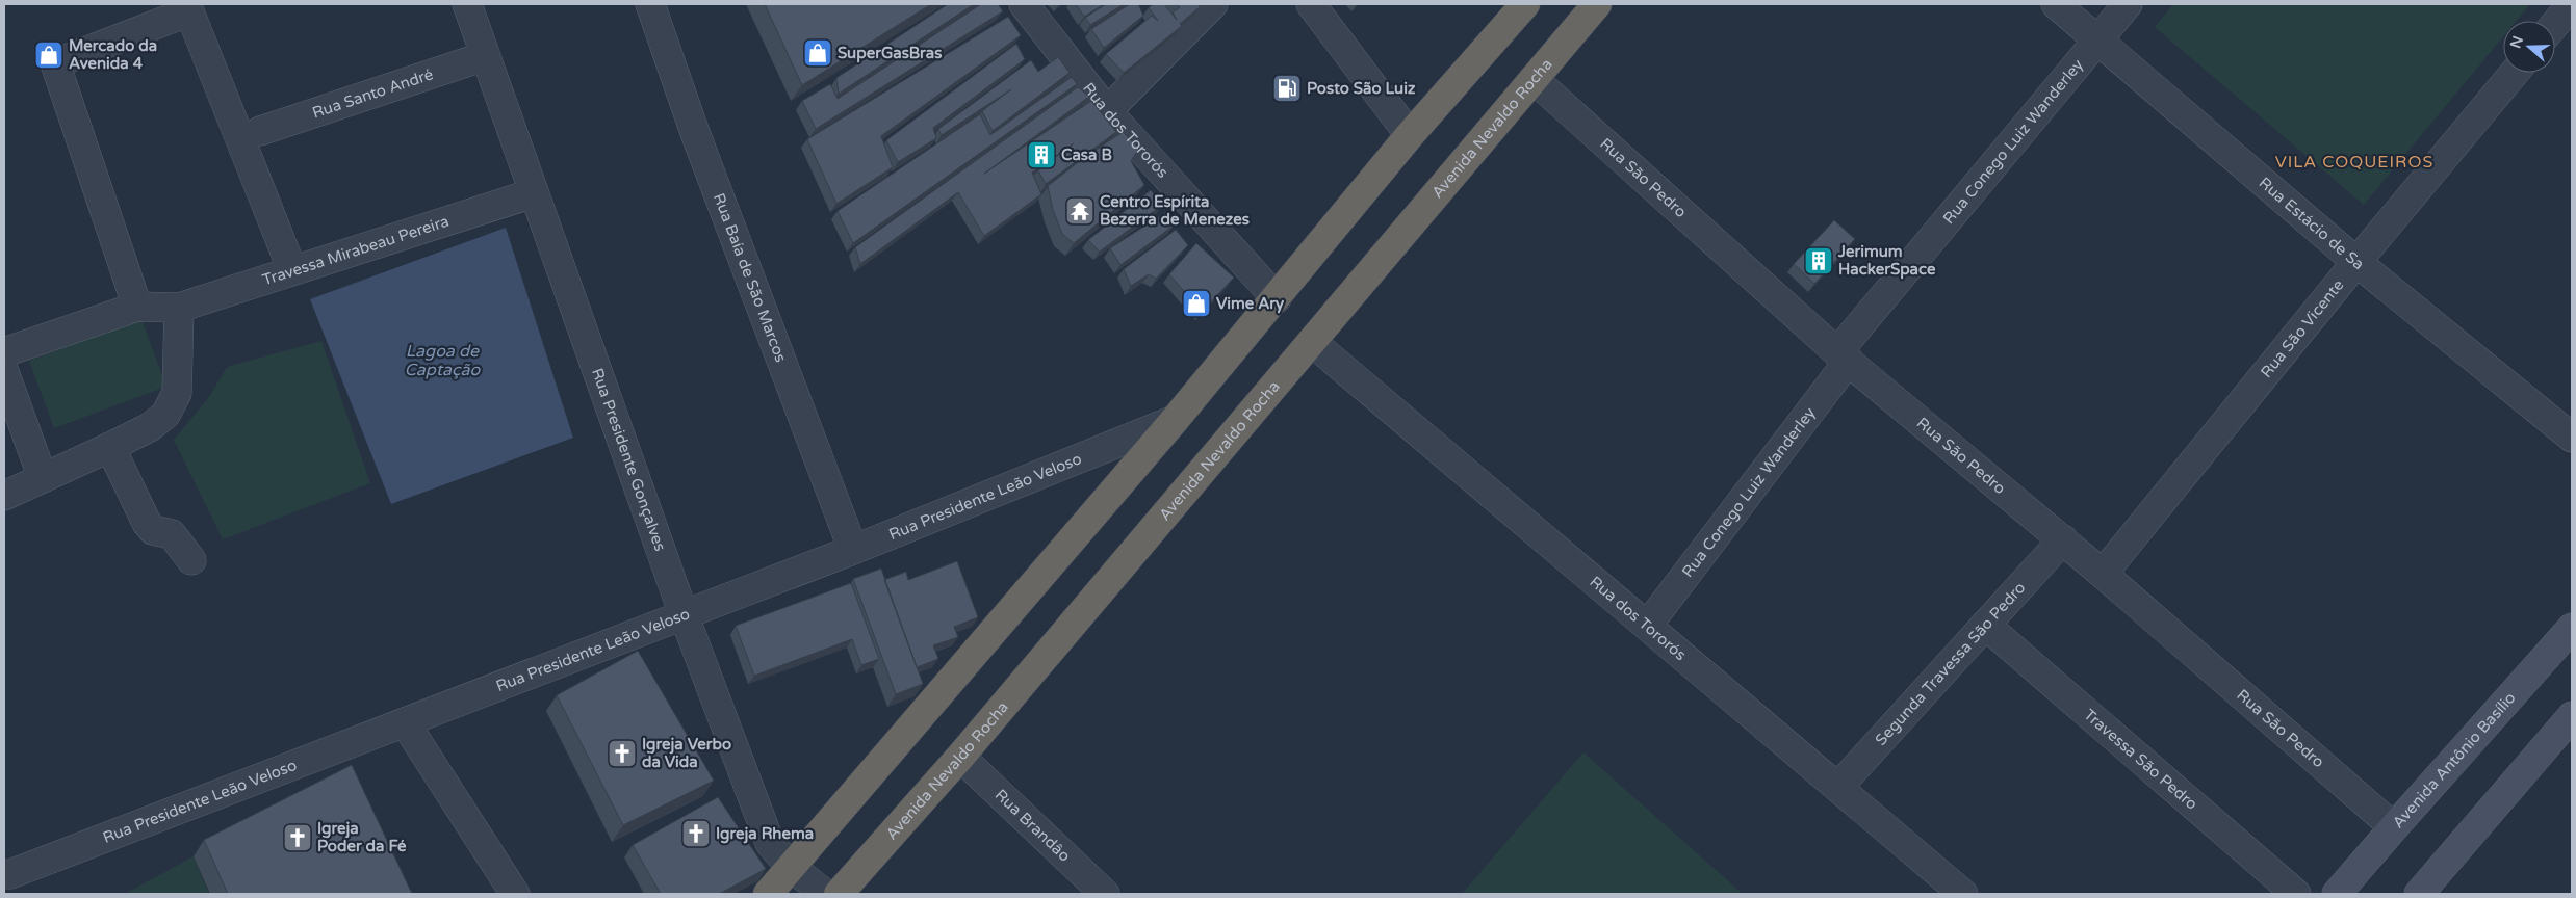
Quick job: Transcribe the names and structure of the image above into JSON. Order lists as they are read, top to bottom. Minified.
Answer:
{"streets":{"highway":["Avenida Nevaldo Rocha"],"main road":["Avenida Antônio Basílio"],"street":["Rua Santo André","Rua dos Tororós","Rua Conego Luiz Wanderley","Rua São Pedro","Rua Estácio de Sa","Travessa Mirabeau Pereira","Rua Baía de São Marcos","Rua São Vicente","Rua Presidente Gonçalves","Rua Presidente Leão Veloso","Segunda Travessa São Pedro","Travessa São Pedro","Rua Brandâo"]},"crossings":[["Rua Santo André","Rua Presidente Gonçalves"],["Avenida Nevaldo Rocha","Rua dos Tororós"],["Avenida Nevaldo Rocha","Rua São Pedro"],["Avenida Nevaldo Rocha","Rua Brandâo"],["Rua dos Tororós","Rua Conego Luiz Wanderley"],["Rua dos Tororós","Segunda Travessa São Pedro"],["Rua Conego Luiz Wanderley","Rua São Pedro"],["Rua Conego Luiz Wanderley","Rua Estácio de Sa"],["Rua São Pedro","Rua São Vicente"],["Rua São Pedro","Segunda Travessa São Pedro"],["Rua São Pedro","Avenida Antônio Basílio"],["Rua Estácio de Sa","Rua São Vicente"],["Travessa Mirabeau Pereira","Rua Presidente Gonçalves"],["Rua Baía de São Marcos","Rua Presidente Leão Veloso"],["Rua Presidente Gonçalves","Rua Presidente Leão Veloso"],["Segunda Travessa São Pedro","Travessa São Pedro"]],"districts":["VILA COQUEIROS"],"water":["Lagoa de Captação"],"places":{"shop":["SuperGasBras","Mercado da Avenida 4","Vime Ary"],"fuel station":["Posto São Luiz"],"building":["Casa B","Jerimum HackerSpace"],"temple":["Centro Espírita Bezerra de Menezes"],"church":["Igreja Verbo da Vida","Igreja Rhema","Igreja Poder da Fé"]},"north":"left"}
